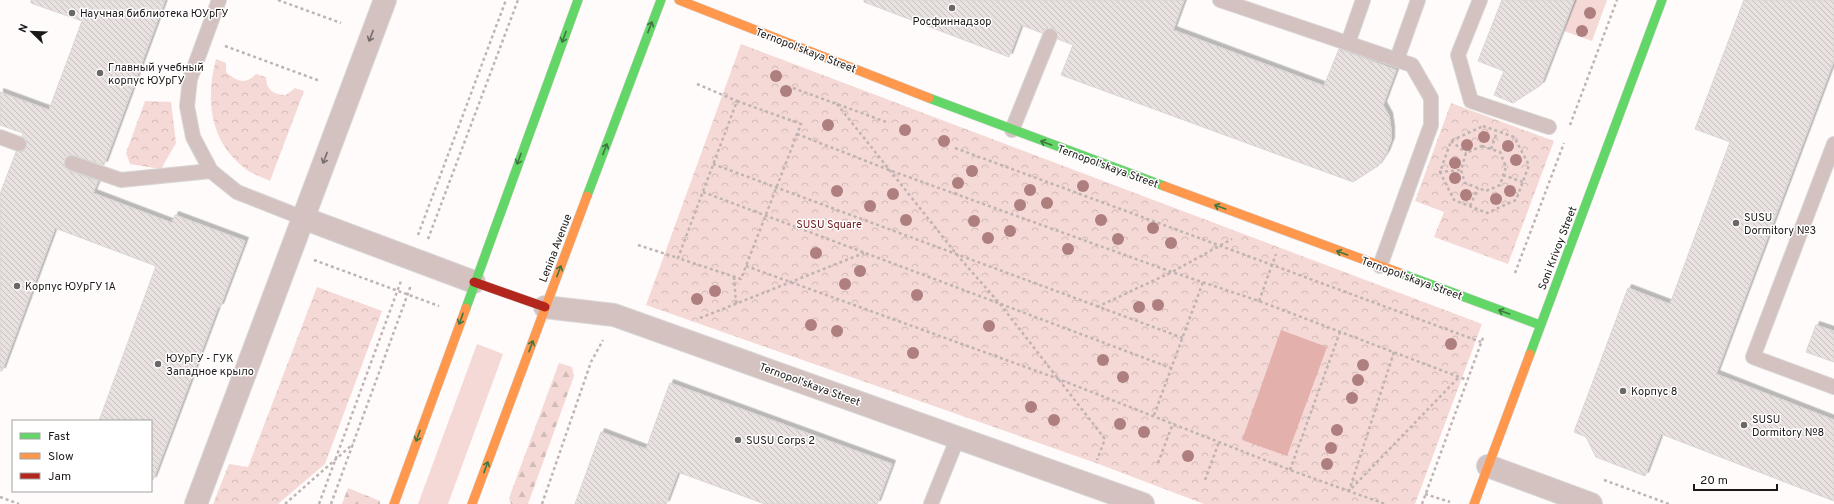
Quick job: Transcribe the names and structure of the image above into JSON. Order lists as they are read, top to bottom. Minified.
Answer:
{"streets":{"street":["Ternopol'skaya Street","Lenina Avenue","Soni Krivoy Street"]},"crossings":[["Ternopol'skaya Street","Lenina Avenue"],["Ternopol'skaya Street","Soni Krivoy Street"]],"parks":["SUSU Square"],"places":["Росфиннадзор","Научная библиотека ЮУрГУ","Главный учебный корпус ЮУрГУ","SUSU Dormitory №3","Корпус ЮУрГУ 1А","ЮУрГУ - ГУК Западное крыло","Корпус 8","SUSU Dormitory №8","SUSU Corps 2"],"legend":["Fast","Slow","Jam"],"scale_bar":"20 m","north":"top left"}
